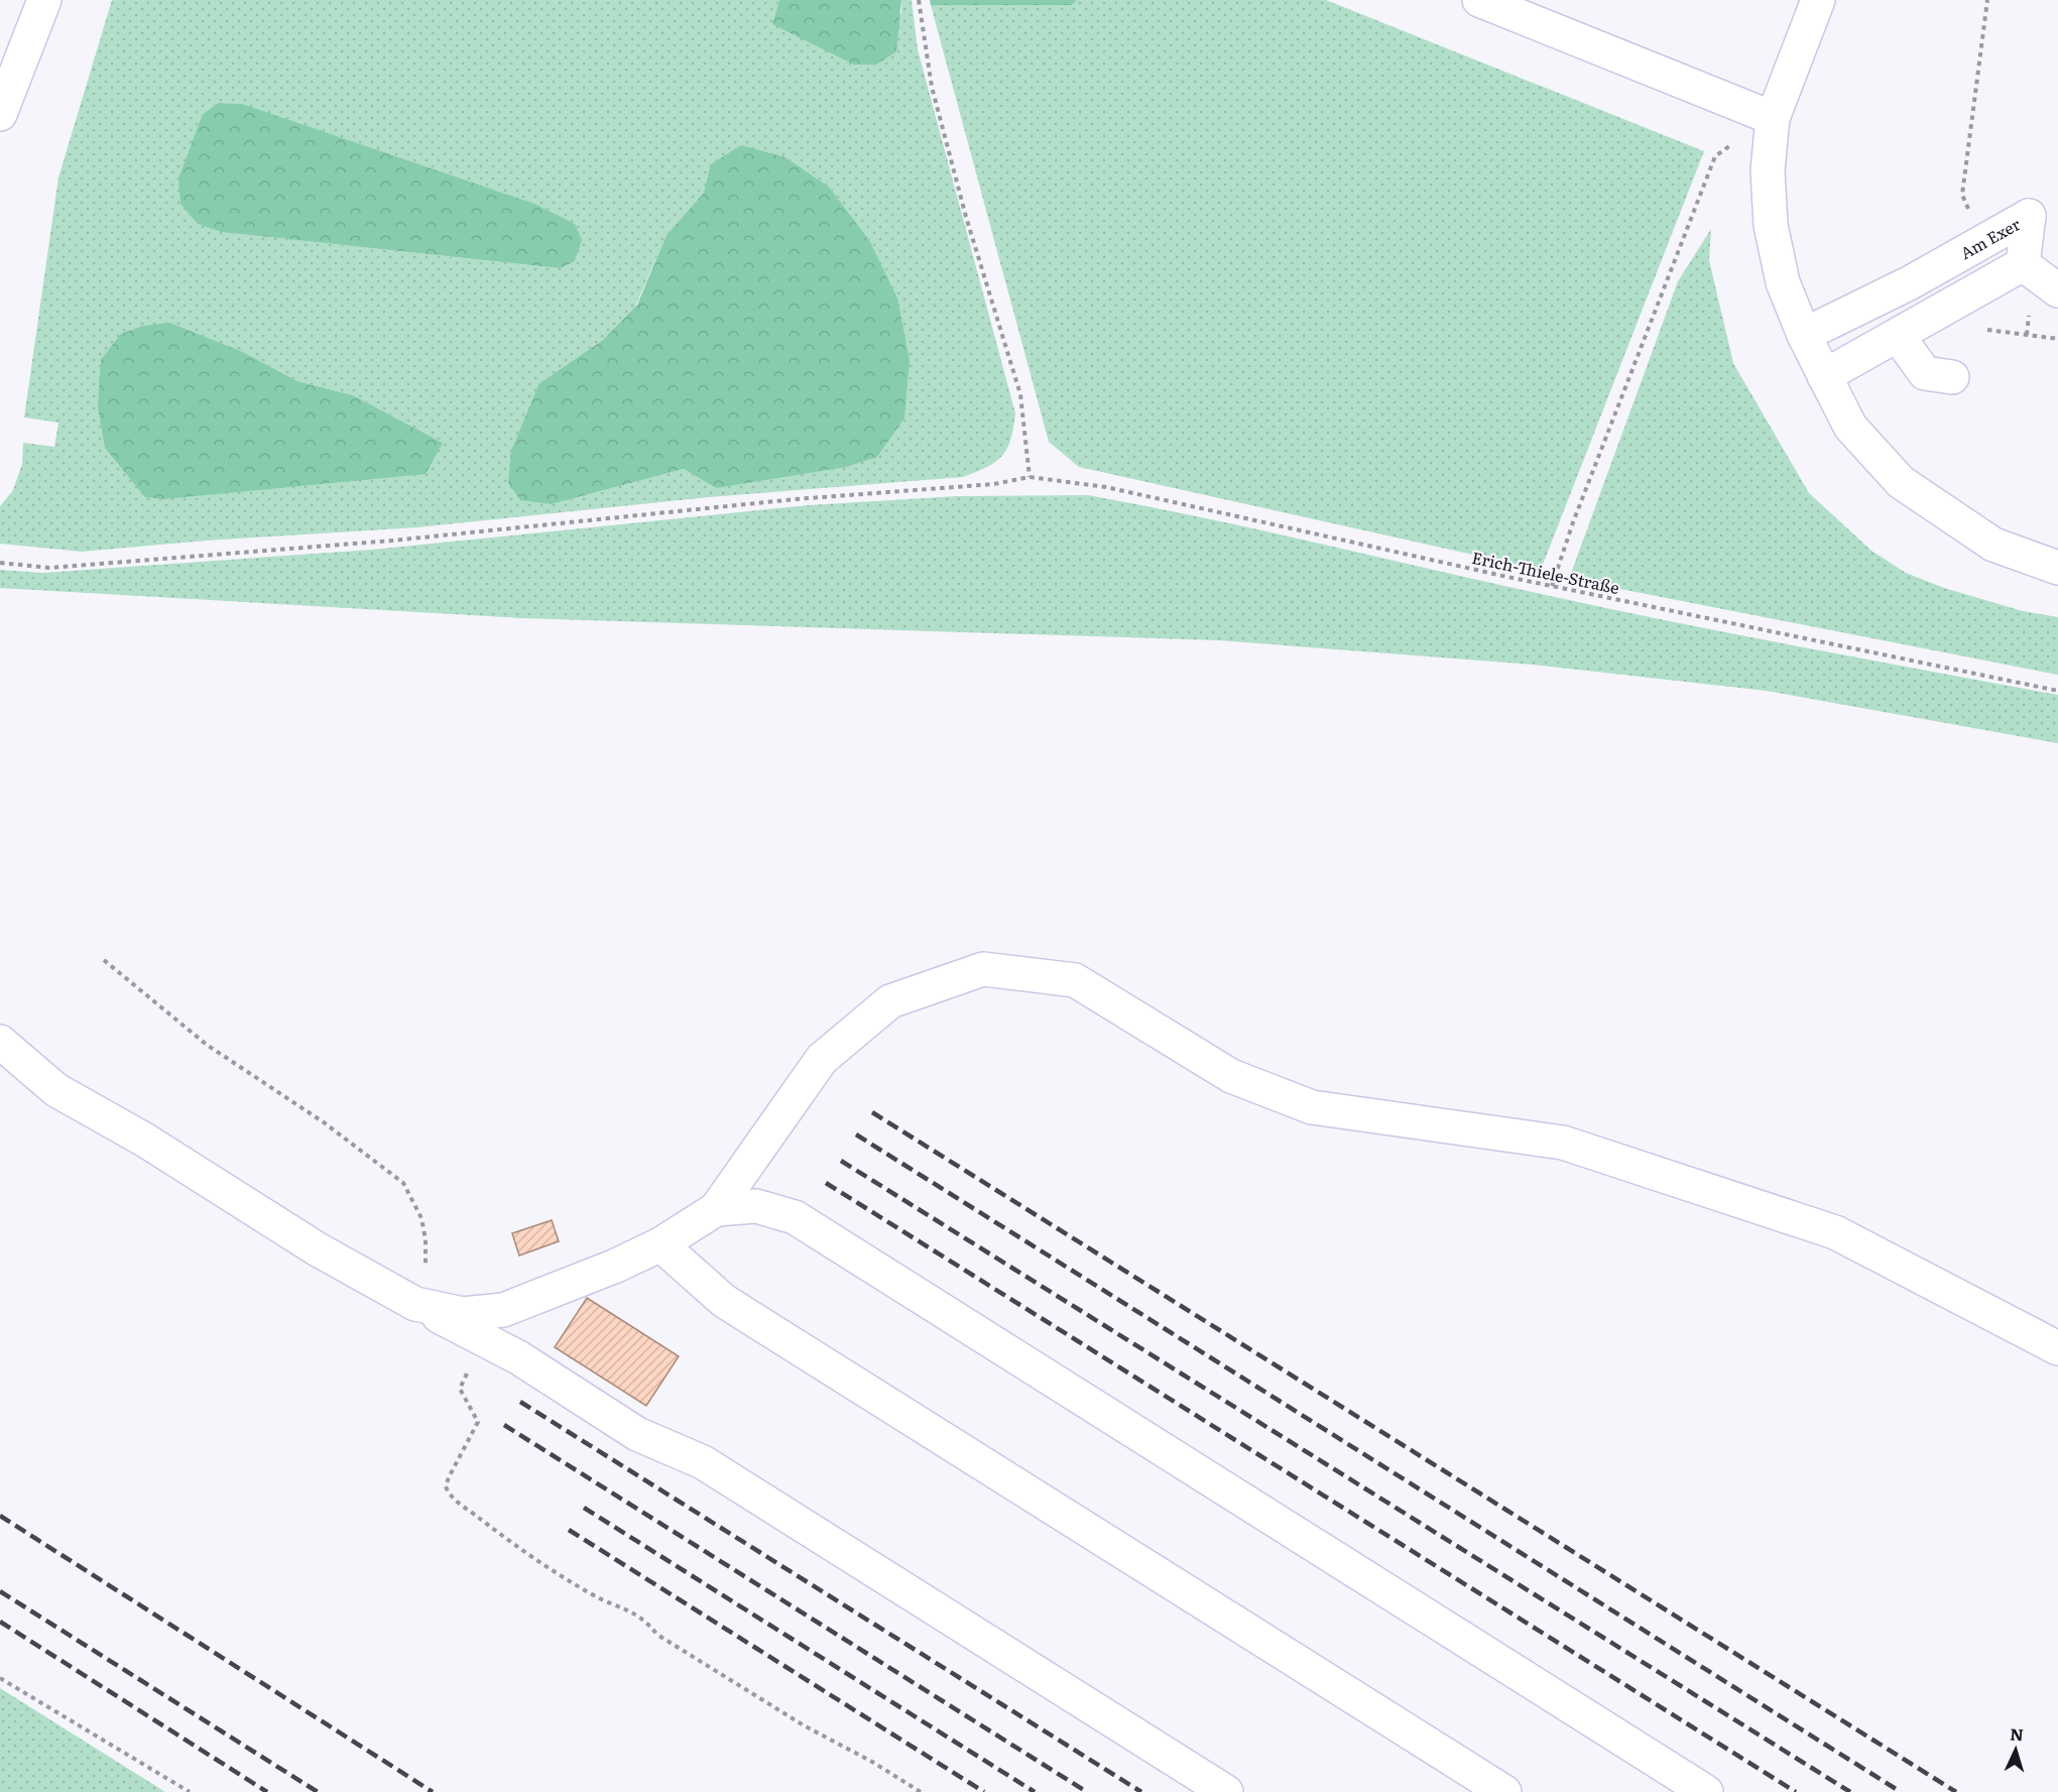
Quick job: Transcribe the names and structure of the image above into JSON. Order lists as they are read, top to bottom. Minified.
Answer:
{"streets":{"street":["Am Exer"],"path":["Erich-Thiele-Straße"]},"north":"top"}
